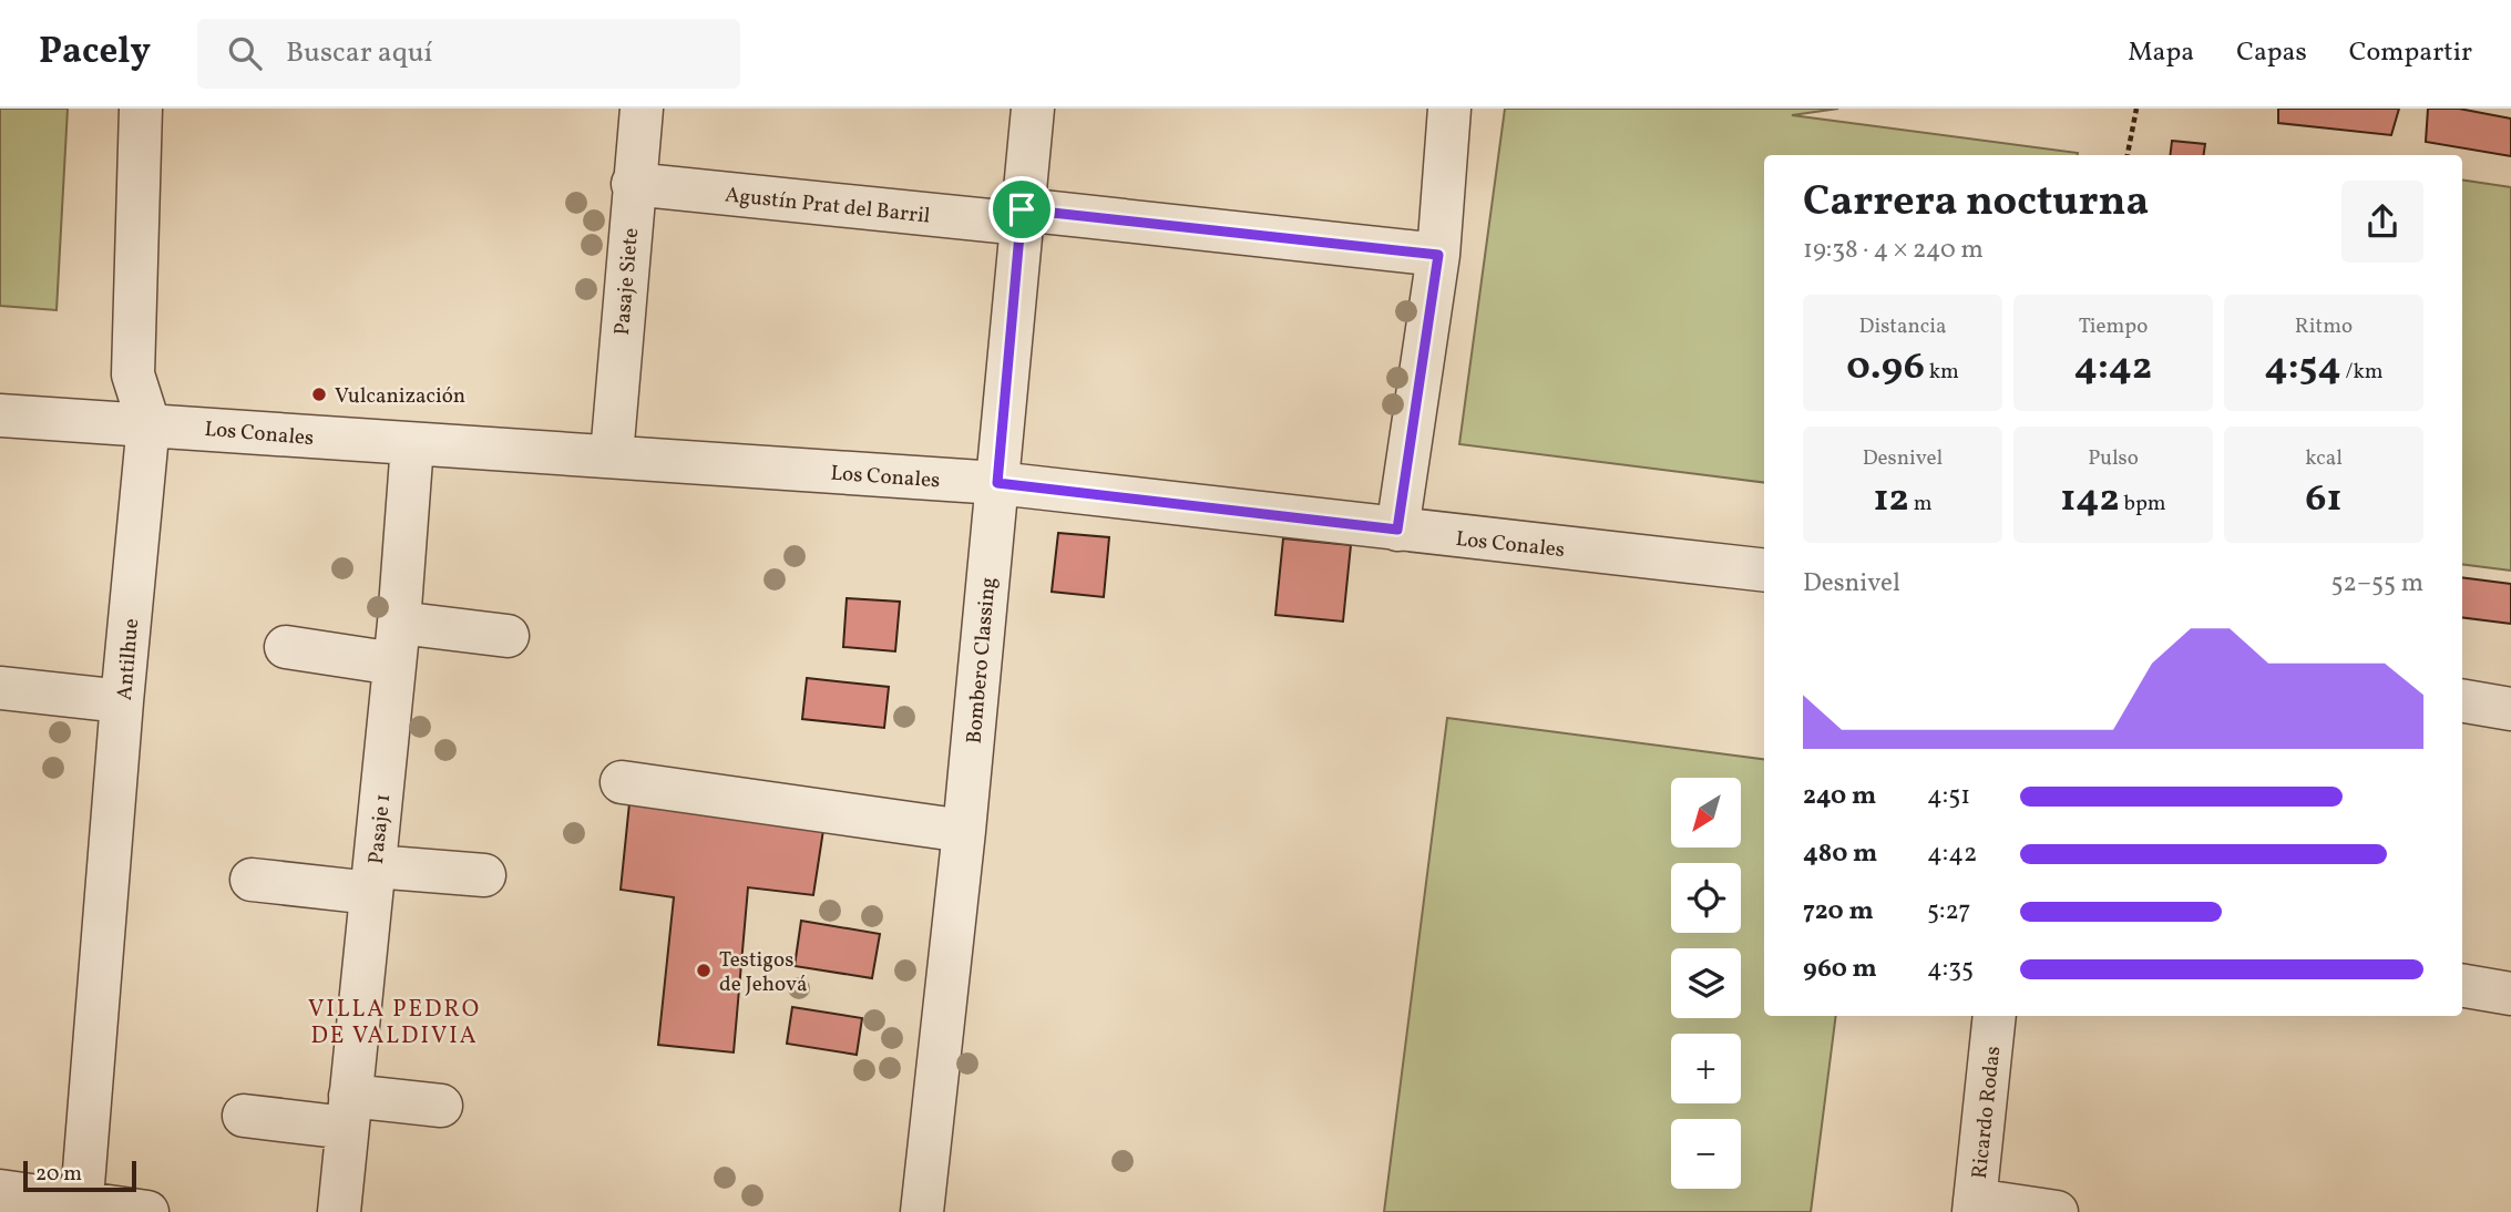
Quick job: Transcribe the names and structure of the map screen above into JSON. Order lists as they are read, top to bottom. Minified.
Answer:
{"streets":{"street":["Agustín Prat del Barril","Pasaje Siete","Los Conales","Antilhue","Bombero Classing","Pasaje 1","Ricardo Rodas"]},"crossings":[["Agustín Prat del Barril","Pasaje Siete"],["Agustín Prat del Barril","Bombero Classing"],["Pasaje Siete","Los Conales"],["Los Conales","Antilhue"],["Los Conales","Bombero Classing"],["Los Conales","Pasaje 1"]],"districts":["VILLA PEDRO DE VALDIVIA"],"places":["Vulcanización","Testigos de Jehová"],"scale_bar":"20 m","north":"bottom left","page":{"header":"Pacely","search":"Buscar aquí","nav":["Mapa","Capas","Compartir"],"heading":["Carrera nocturna","19:38 · 4 × 240 m"],"stats":[["Distancia","0.96 km"],["Tiempo","4:42"],["Ritmo","4:54 /km"],["Desnivel","12 m"],["Pulso","142 bpm"],["kcal","61"]],"chart":["Desnivel","52–55 m"],"list":[{"name":"240 m","note":"4:51"},{"name":"480 m","note":"4:42"},{"name":"720 m","note":"5:27"},{"name":"960 m","note":"4:35"}],"map_buttons":["+","−"],"scale":"20 m"}}
